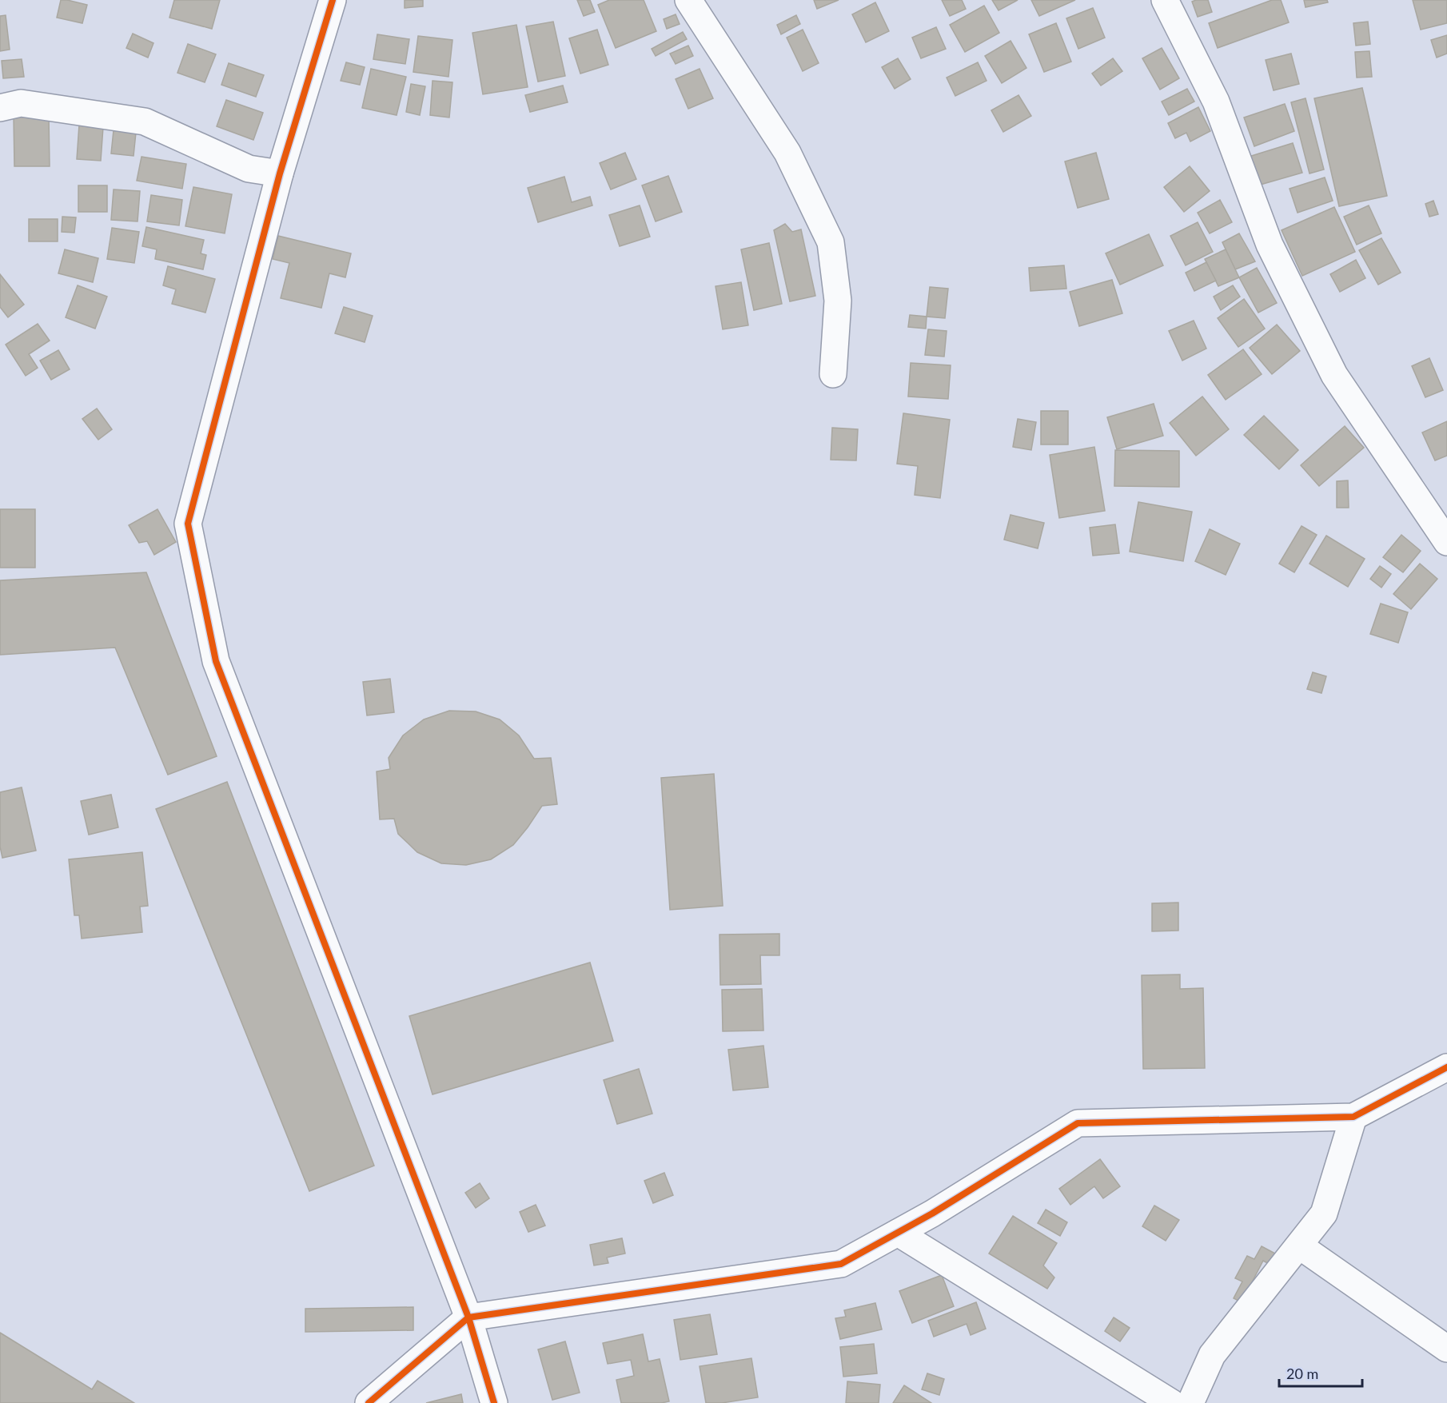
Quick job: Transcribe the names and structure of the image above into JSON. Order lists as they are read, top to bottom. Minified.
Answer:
{"scale_bar":"20 m"}
